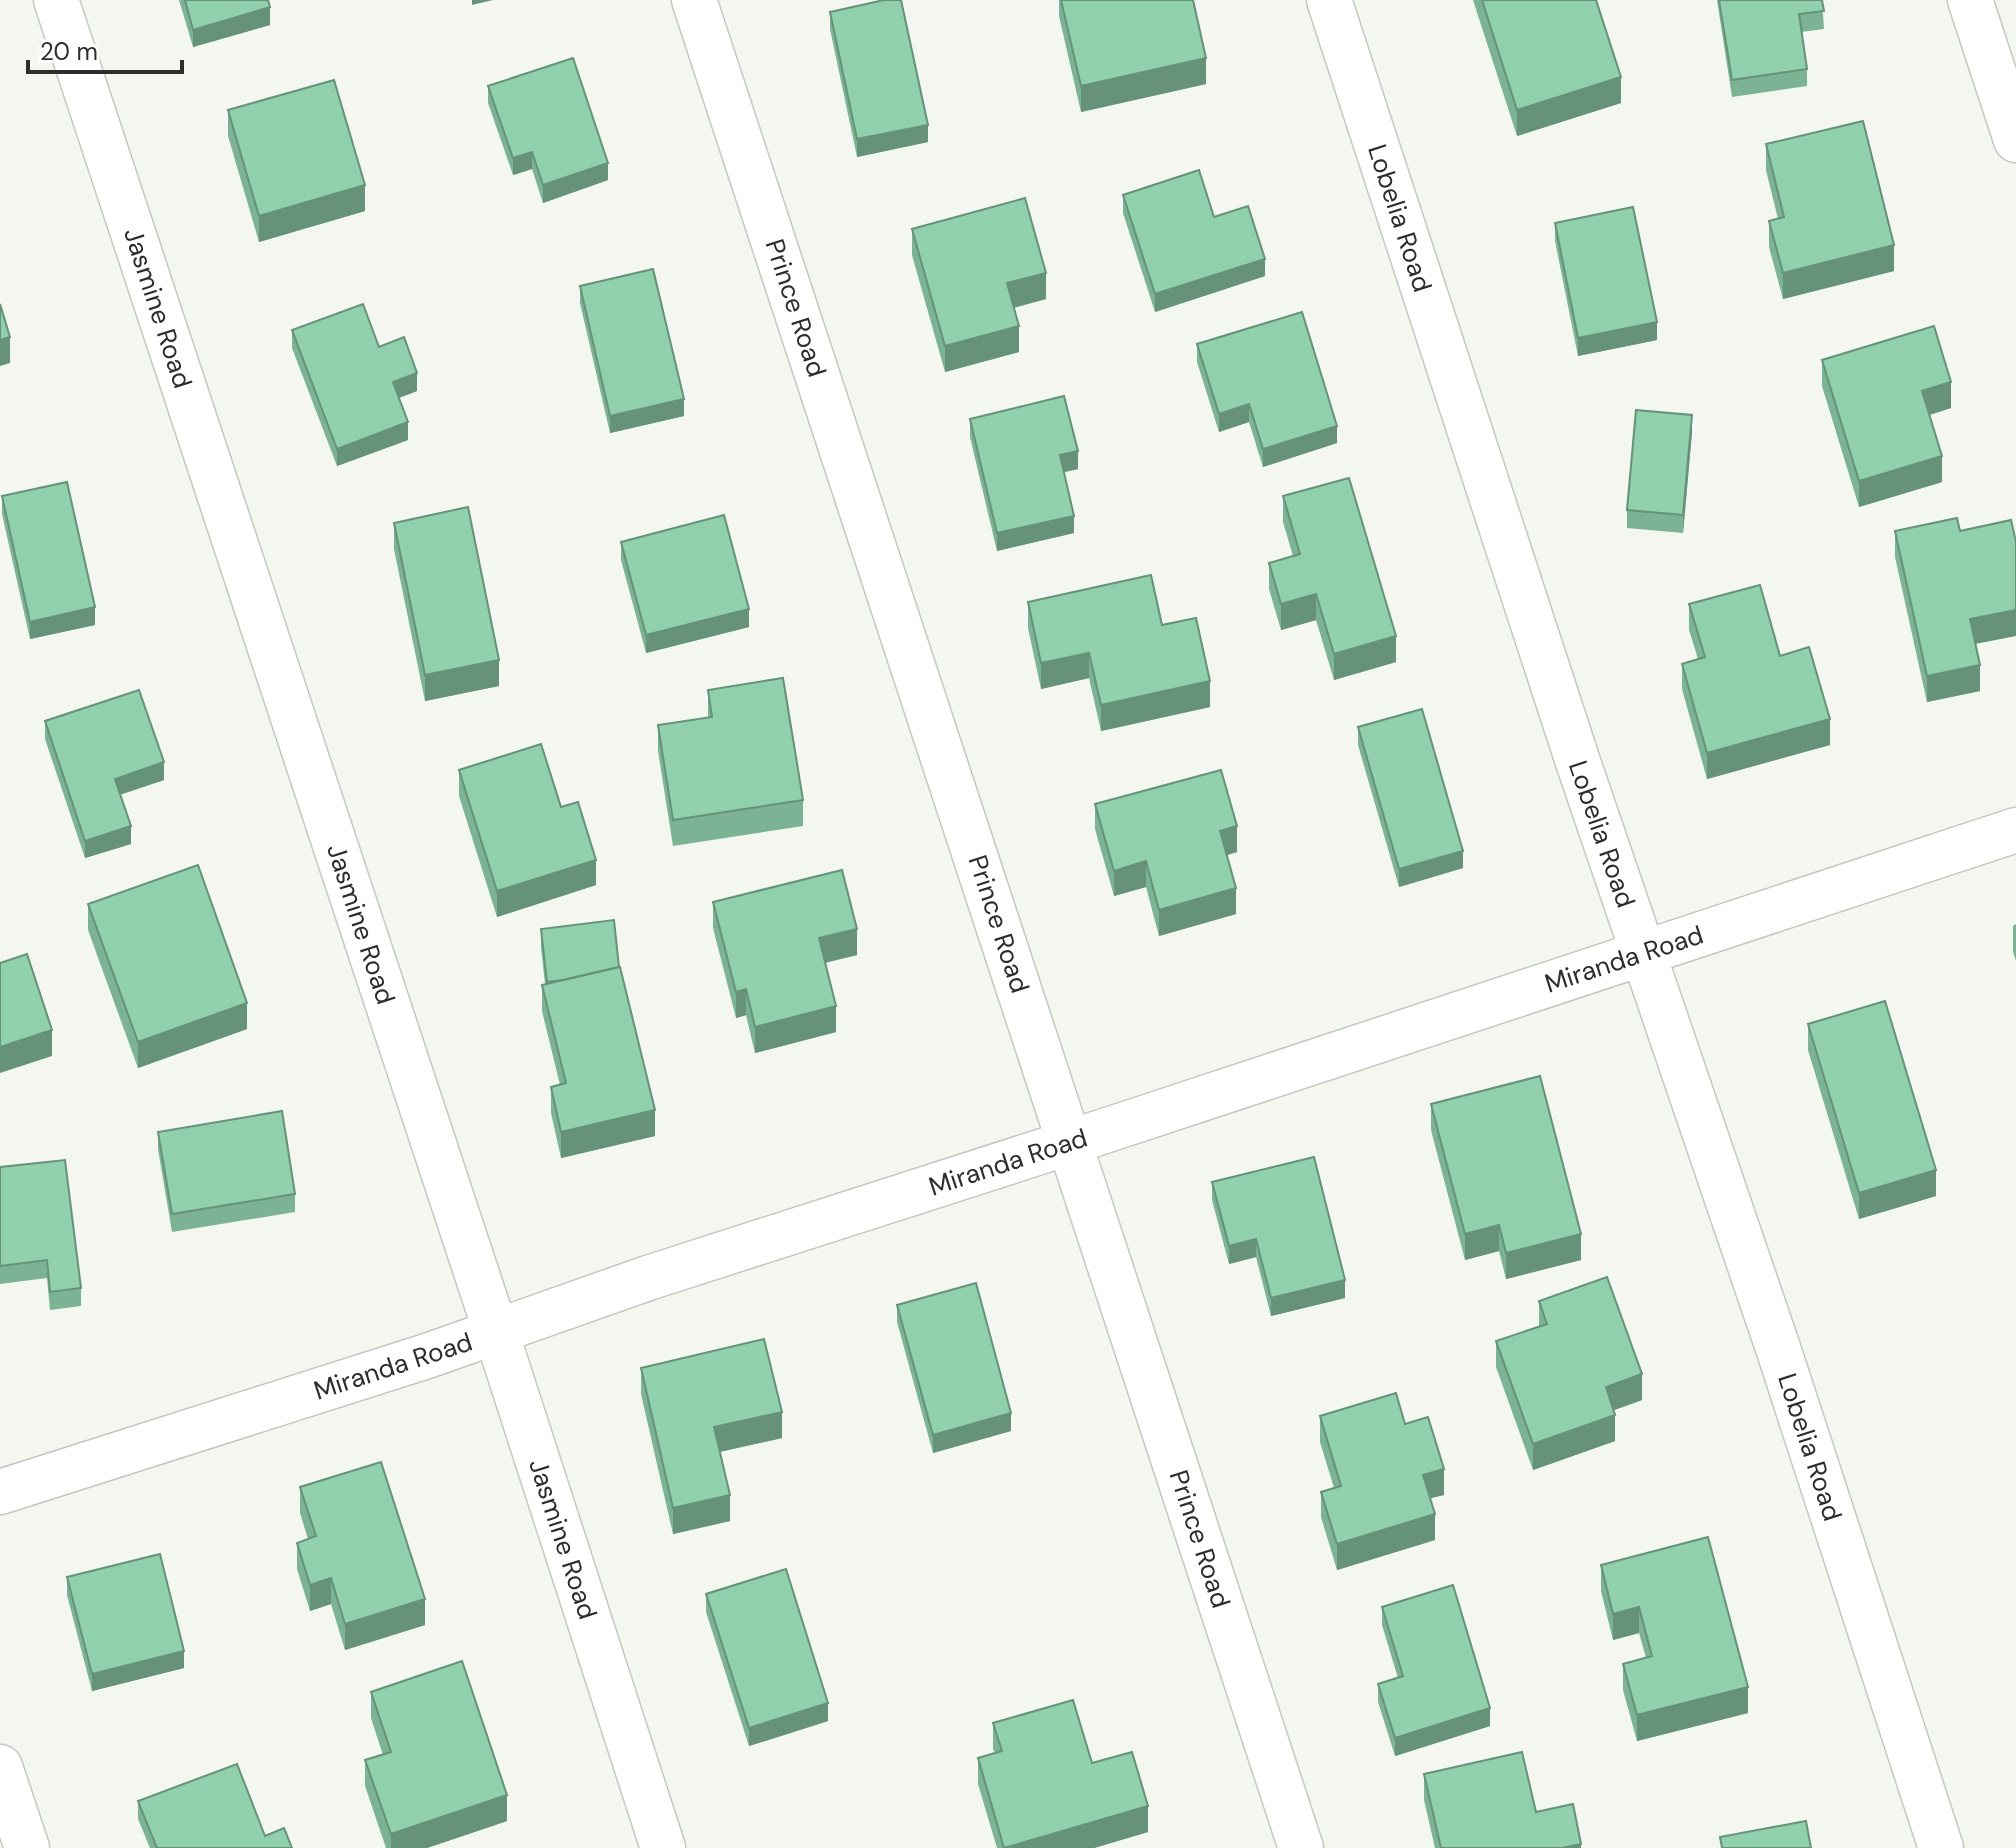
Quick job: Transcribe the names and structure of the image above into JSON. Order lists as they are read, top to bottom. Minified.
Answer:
{"streets":{"street":["Lobelia Road","Jasmine Road","Prince Road","Miranda Road"]},"crossings":[["Lobelia Road","Miranda Road"],["Jasmine Road","Miranda Road"],["Prince Road","Miranda Road"]],"scale_bar":"20 m"}
